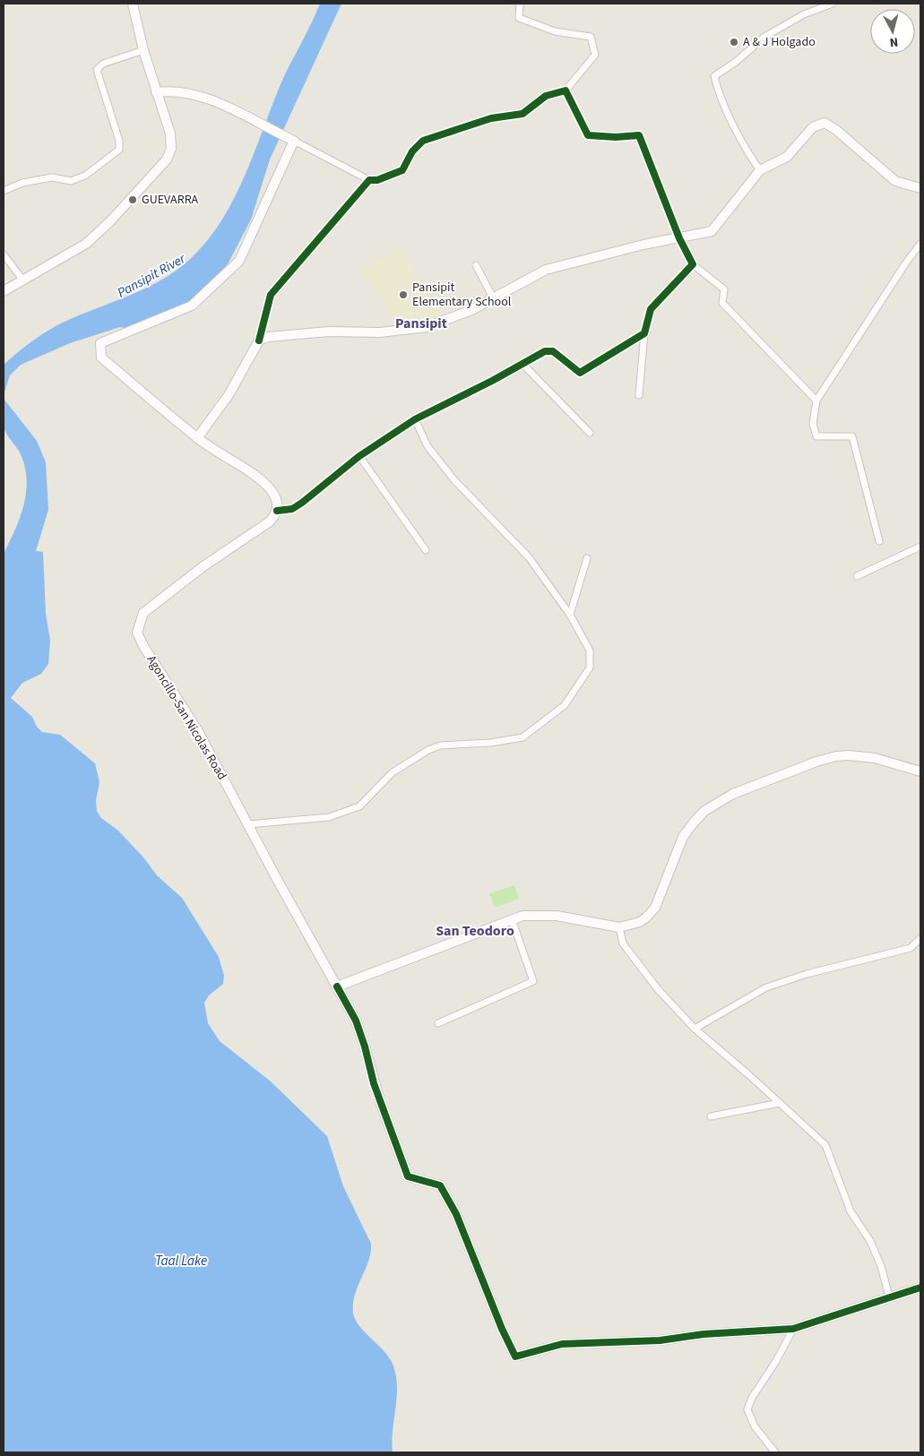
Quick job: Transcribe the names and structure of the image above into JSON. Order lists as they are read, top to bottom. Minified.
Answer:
{"streets":{"main road":["Agoncillo-San Nicolas Road"]},"districts":["Pansipit","San Teodoro"],"water":["Pansipit River","Taal Lake"],"places":["A & J Holgado","GUEVARRA","Pansipit Elementary School"],"north":"bottom"}
